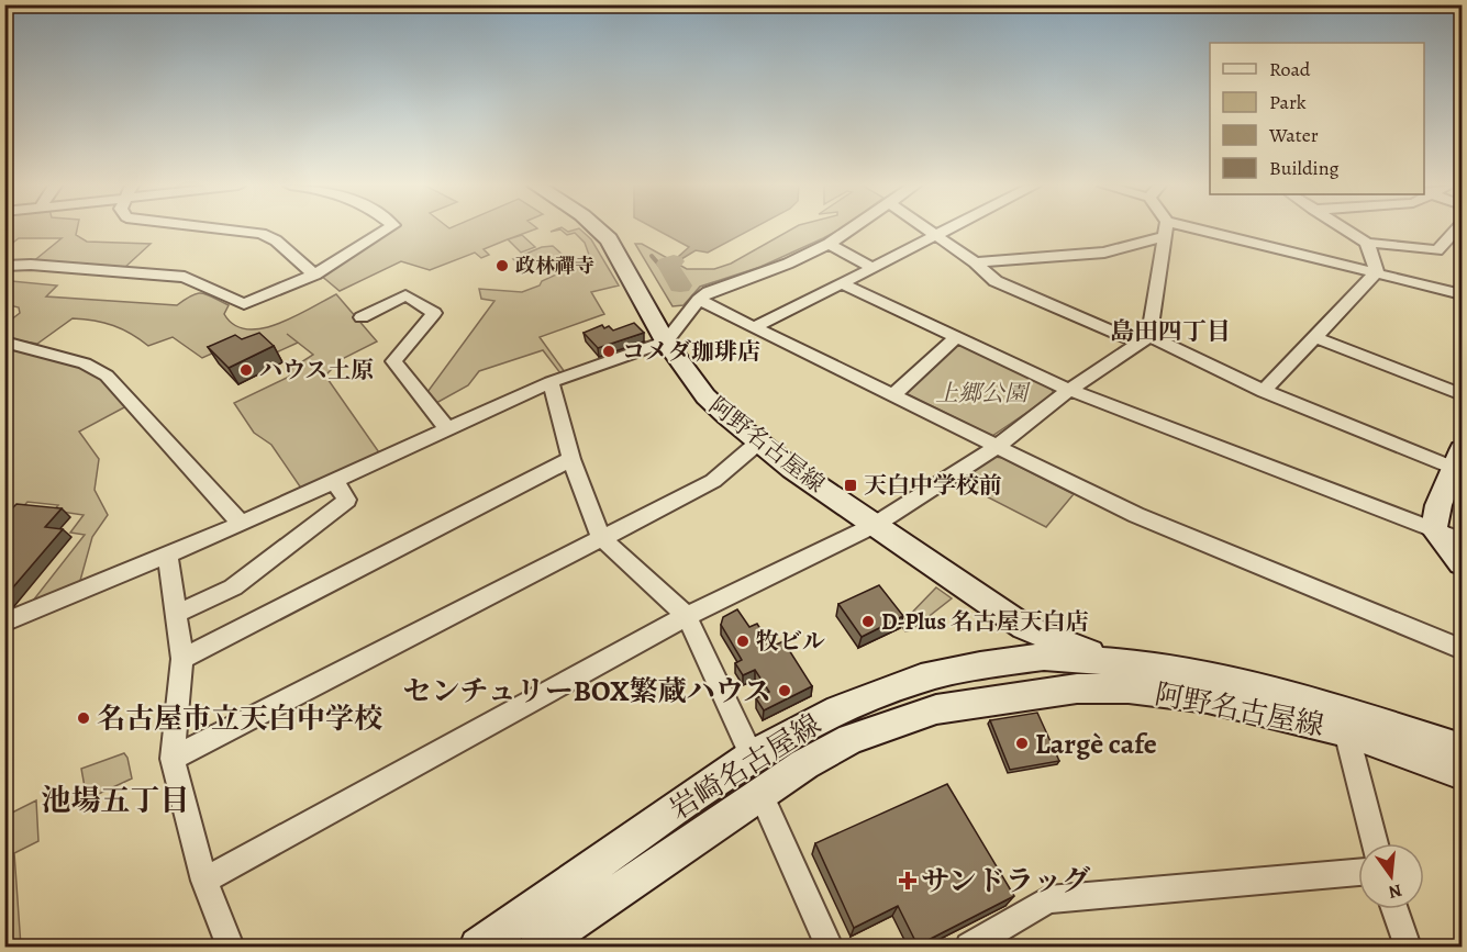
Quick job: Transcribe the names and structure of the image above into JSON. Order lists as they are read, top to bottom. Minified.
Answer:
{"streets":{"main road":["阿野名古屋線","岩崎名古屋線"]},"crossings":[["阿野名古屋線","岩崎名古屋線"]],"districts":["島田四丁目","池場五丁目"],"parks":["上郷公園"],"places":{"other":["政林禪寺","コメダ珈琲店","ハウス土原","D-Plus 名古屋天白店","牧ビル","センチュリーBOX繁蔵ハウス","名古屋市立天白中学校","Largè cafe"],"transit":["天白中学校前"],"health":["サンドラッグ"]},"legend":["Road","Park","Water","Building"],"north":"bottom"}
